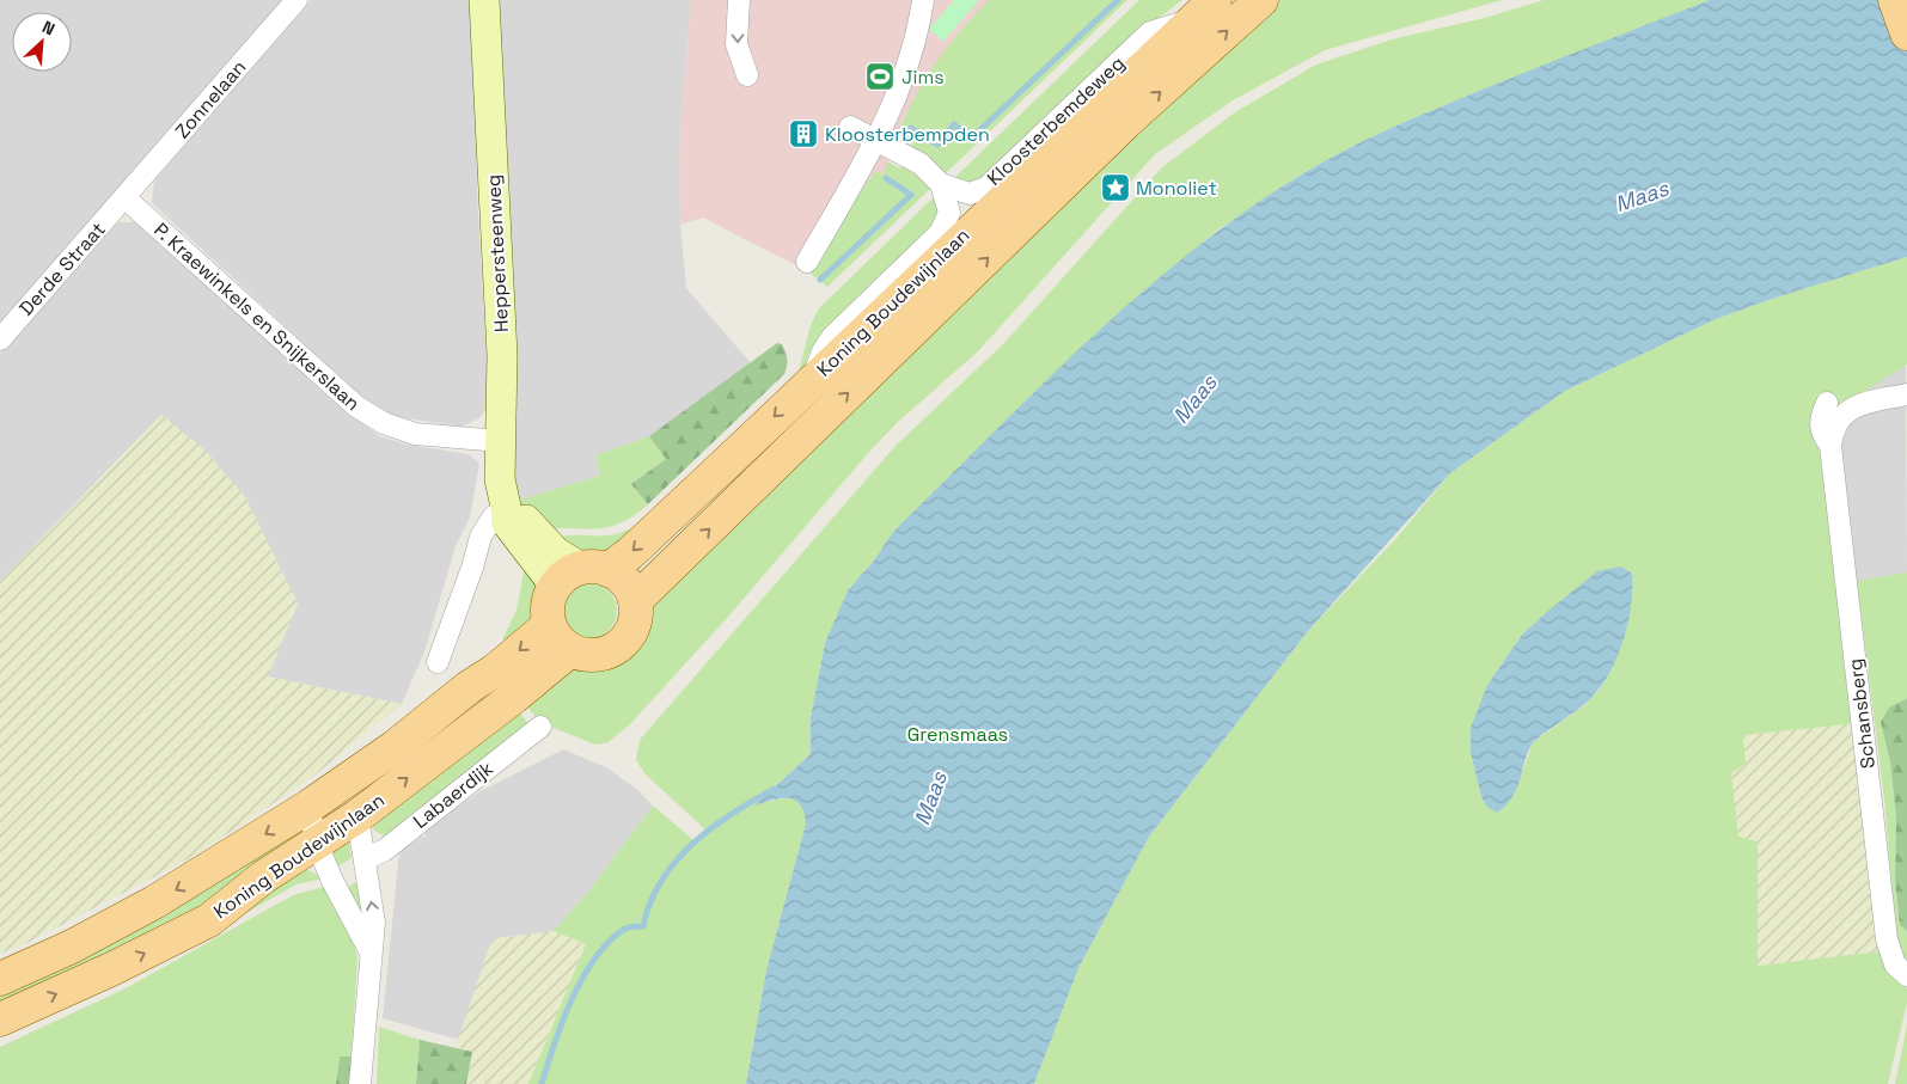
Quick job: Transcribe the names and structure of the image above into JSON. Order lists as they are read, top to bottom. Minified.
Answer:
{"streets":{"main road":["Koning Boudewijnlaan"],"street":["Zonnelaan","Kloosterbemdeweg","Heppersteenweg","Derde Straat","P. Kraewinkels en Snijkerslaan","Schansberg","Labaerdijk"]},"crossings":[["Zonnelaan","Derde Straat"],["Zonnelaan","P. Kraewinkels en Snijkerslaan"],["Kloosterbemdeweg","Koning Boudewijnlaan"],["Heppersteenweg","Koning Boudewijnlaan"],["Heppersteenweg","P. Kraewinkels en Snijkerslaan"],["Derde Straat","P. Kraewinkels en Snijkerslaan"]],"water":["Maas"],"parks":["Grensmaas"],"places":{"sports":["Jims"],"building":["Kloosterbempden"],"place":["Monoliet"]},"north":"top right"}
